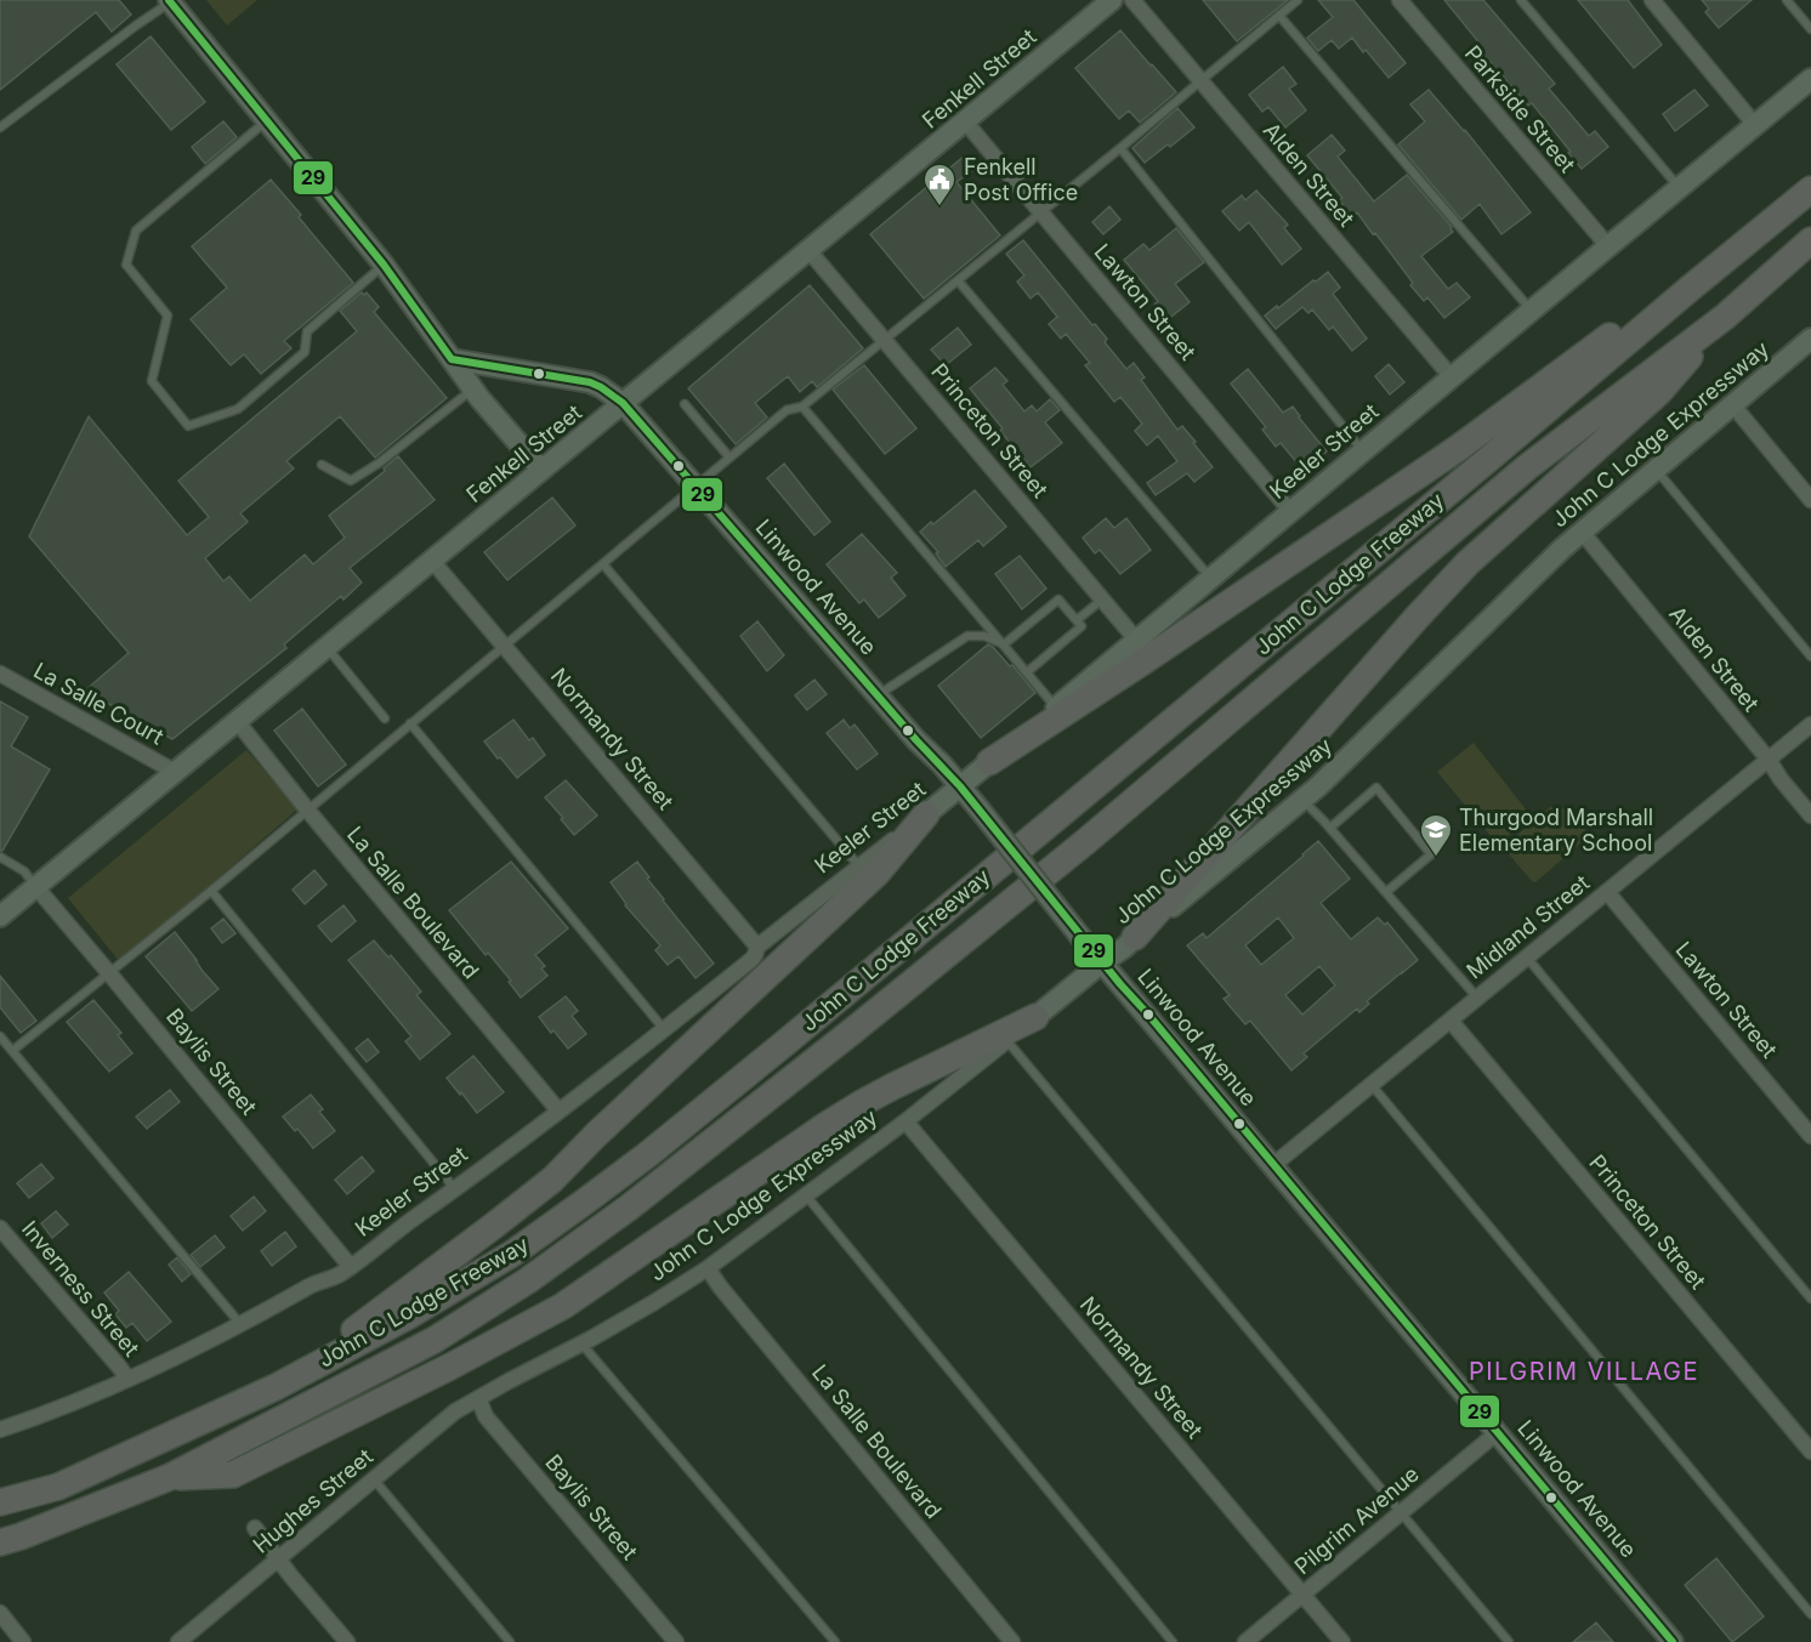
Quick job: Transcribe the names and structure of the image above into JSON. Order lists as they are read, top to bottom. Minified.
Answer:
{"streets":{"highway":["John C Lodge Freeway"],"street":["Fenkell Street","Parkside Street","Alden Street","Lawton Street","Princeton Street","John C Lodge Expressway","Keeler Street","Linwood Avenue","La Salle Court","Normandy Street","La Salle Boulevard","Midland Street","Baylis Street","Inverness Street","Hughes Street","Pilgrim Avenue"]},"crossings":[["Fenkell Street","Lawton Street"],["Fenkell Street","Princeton Street"],["Fenkell Street","Linwood Avenue"],["Fenkell Street","La Salle Court"],["Fenkell Street","Normandy Street"],["Fenkell Street","La Salle Boulevard"],["Fenkell Street","Baylis Street"],["Parkside Street","Keeler Street"],["Alden Street","John C Lodge Expressway"],["Alden Street","Keeler Street"],["Alden Street","Midland Street"],["Lawton Street","Keeler Street"],["Lawton Street","Midland Street"],["Princeton Street","Keeler Street"],["Princeton Street","Midland Street"],["John C Lodge Expressway","Linwood Avenue"],["John C Lodge Expressway","Normandy Street"],["John C Lodge Expressway","La Salle Boulevard"],["John C Lodge Expressway","Baylis Street"],["John C Lodge Expressway","Hughes Street"],["Keeler Street","Linwood Avenue"],["Keeler Street","Normandy Street"],["Keeler Street","La Salle Boulevard"],["Keeler Street","Baylis Street"],["Keeler Street","Inverness Street"],["Linwood Avenue","Midland Street"],["Linwood Avenue","Pilgrim Avenue"],["Normandy Street","Pilgrim Avenue"],["Baylis Street","Hughes Street"]],"districts":["PILGRIM VILLAGE"],"places":{"public building":["Fenkell Post Office"],"school or university":["Thurgood Marshall Elementary School"]},"lines":["transit line 29"]}
